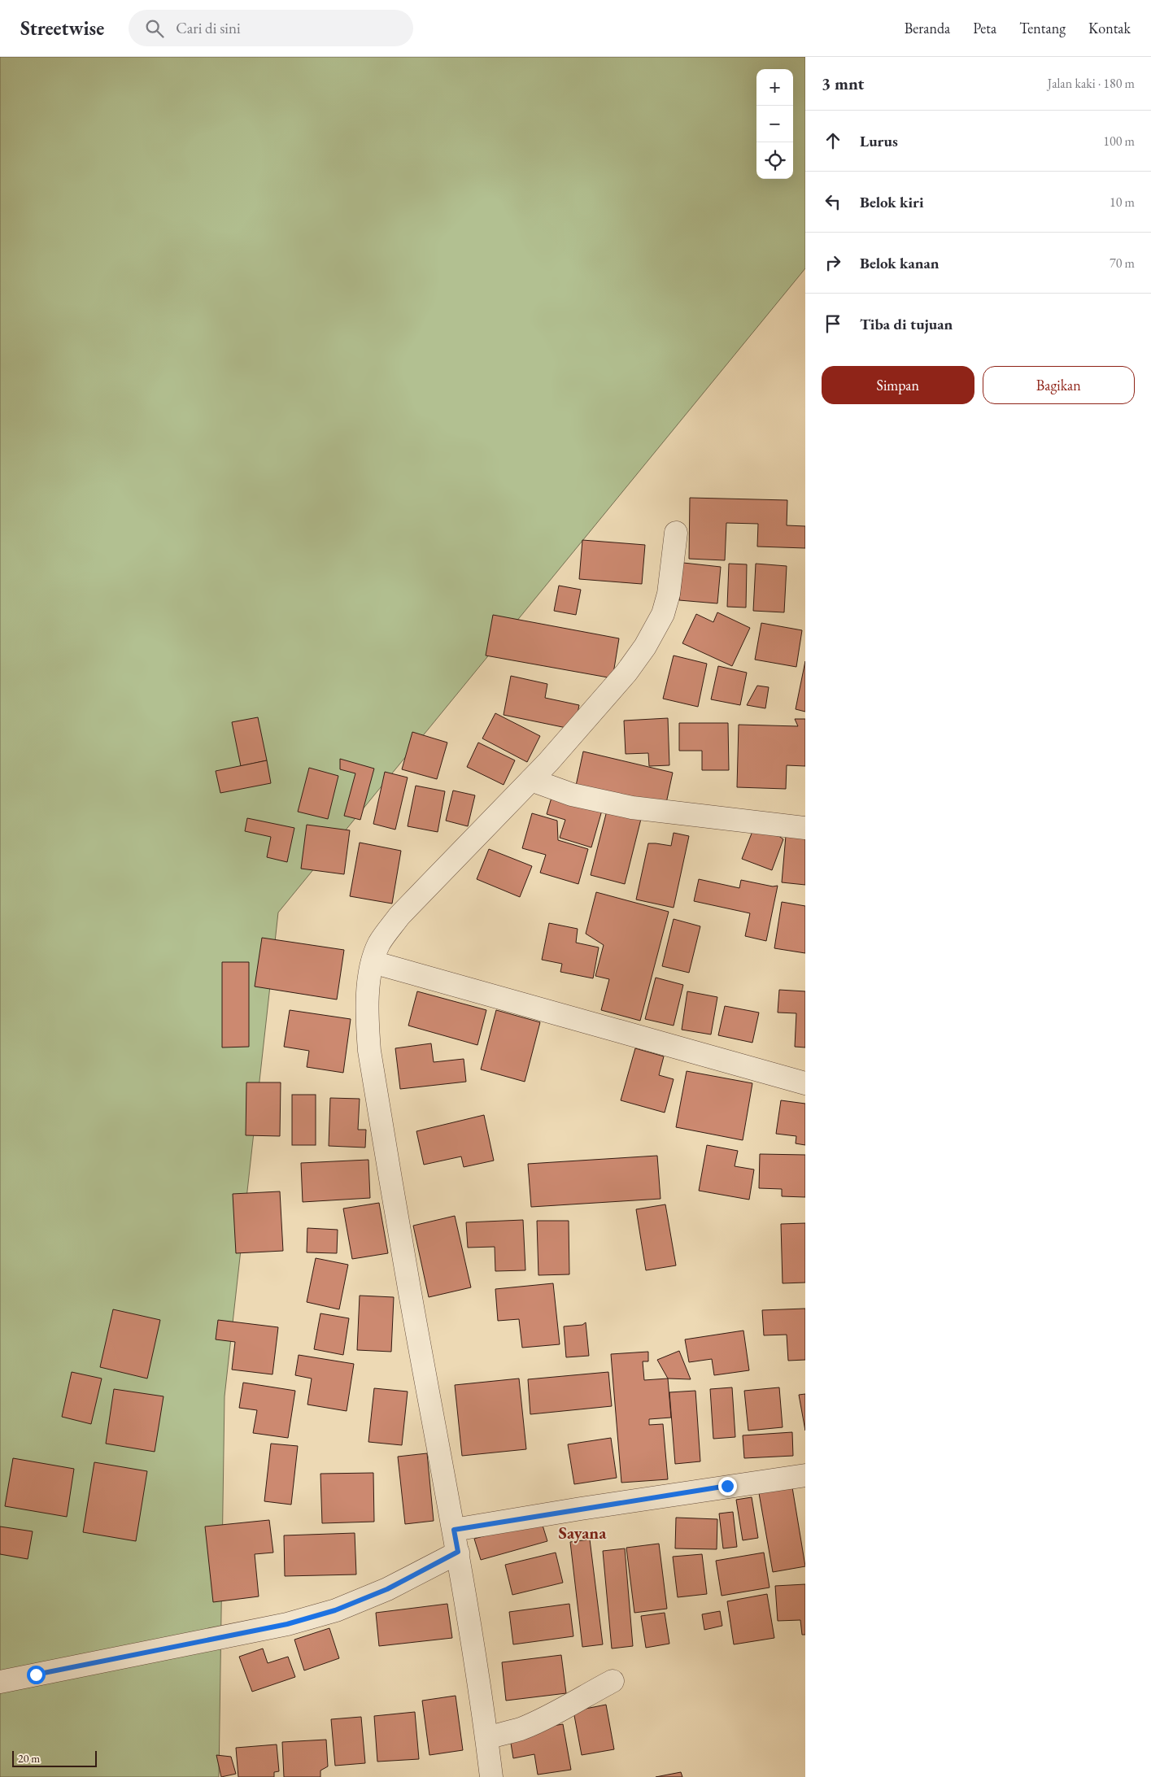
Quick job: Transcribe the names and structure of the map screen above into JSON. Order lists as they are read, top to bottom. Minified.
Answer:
{"districts":["Sayana"],"scale_bar":"20 m","page":{"header":"Streetwise","search":"Cari di sini","nav":["Beranda","Peta","Tentang","Kontak"],"heading":["3 mnt","Jalan kaki · 180 m"],"map_buttons":["+","−"],"list":[["Lurus","100 m"],["Belok kiri","10 m"],["Belok kanan","70 m"],"Tiba di tujuan"],"buttons":["Simpan","Bagikan"],"scale":"20 m"}}
